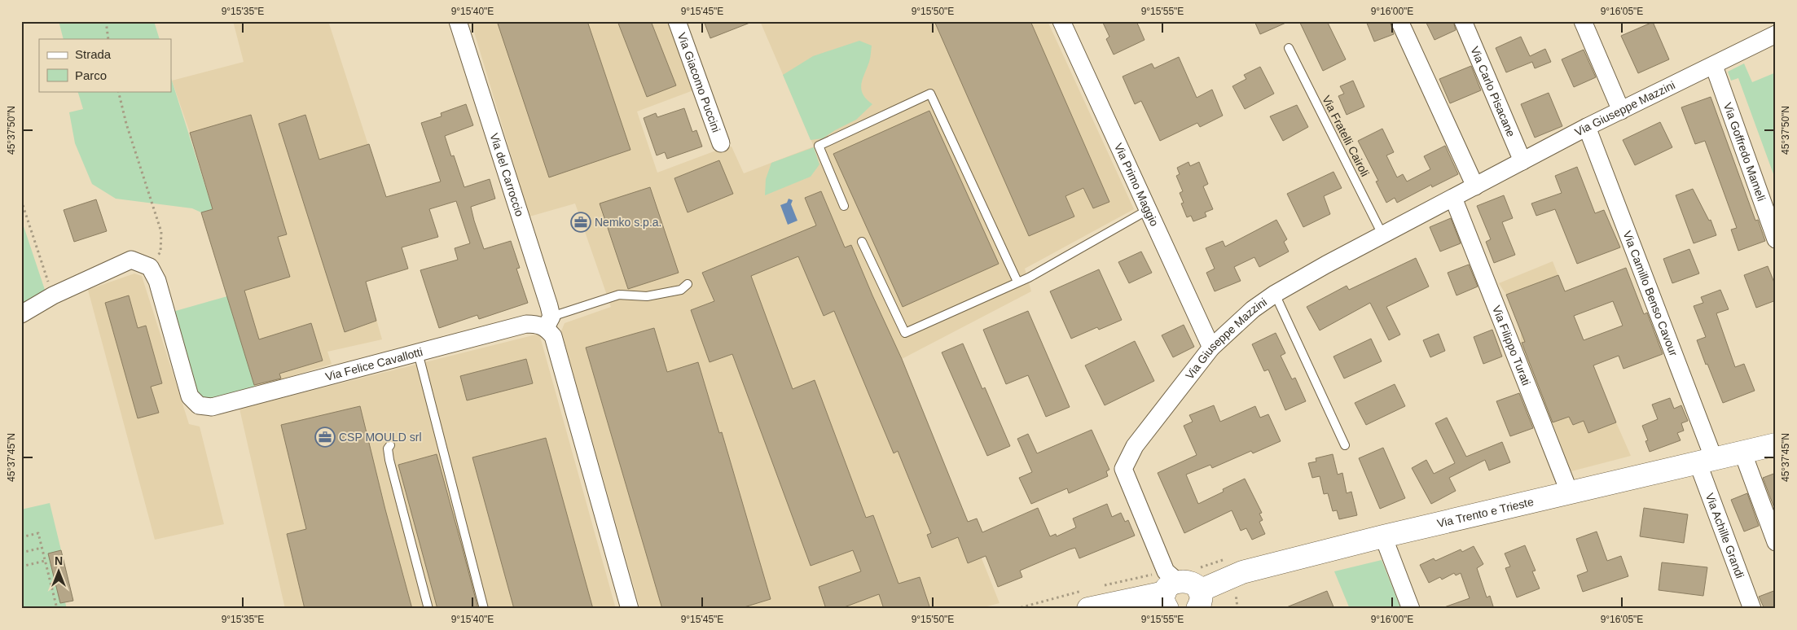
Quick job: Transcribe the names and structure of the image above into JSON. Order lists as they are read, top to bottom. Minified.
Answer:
{"streets":{"street":["Via Giacomo Puccini","Via Carlo Pisacane","Via Giuseppe Mazzini","Via Goffredo Mameli","Via del Carroccio","Via Primo Maggio","Via Camillo Benso Cavour","Via Filippo Turati","Via Felice Cavallotti","Via Trento e Trieste","Via Achille Grandi"],"lane":["Via Fratelli Cairoli"]},"crossings":[["Via Carlo Pisacane","Via Giuseppe Mazzini"],["Via Giuseppe Mazzini","Via Fratelli Cairoli"],["Via Giuseppe Mazzini","Via Goffredo Mameli"],["Via Giuseppe Mazzini","Via Primo Maggio"],["Via Giuseppe Mazzini","Via Camillo Benso Cavour"],["Via Giuseppe Mazzini","Via Filippo Turati"],["Via Giuseppe Mazzini","Via Trento e Trieste"],["Via del Carroccio","Via Felice Cavallotti"],["Via Camillo Benso Cavour","Via Trento e Trieste"],["Via Camillo Benso Cavour","Via Achille Grandi"],["Via Filippo Turati","Via Trento e Trieste"],["Via Trento e Trieste","Via Achille Grandi"]],"places":{"office":["Nemko s.p.a.","CSP MOULD srl"]},"legend":["Strada","Parco"],"north":"top","coordinates":["9°15'35\"E","9°15'40\"E","9°15'45\"E","9°15'50\"E","9°15'55\"E","9°16'00\"E","9°16'05\"E","45°37'50\"N","45°37'45\"N"]}
